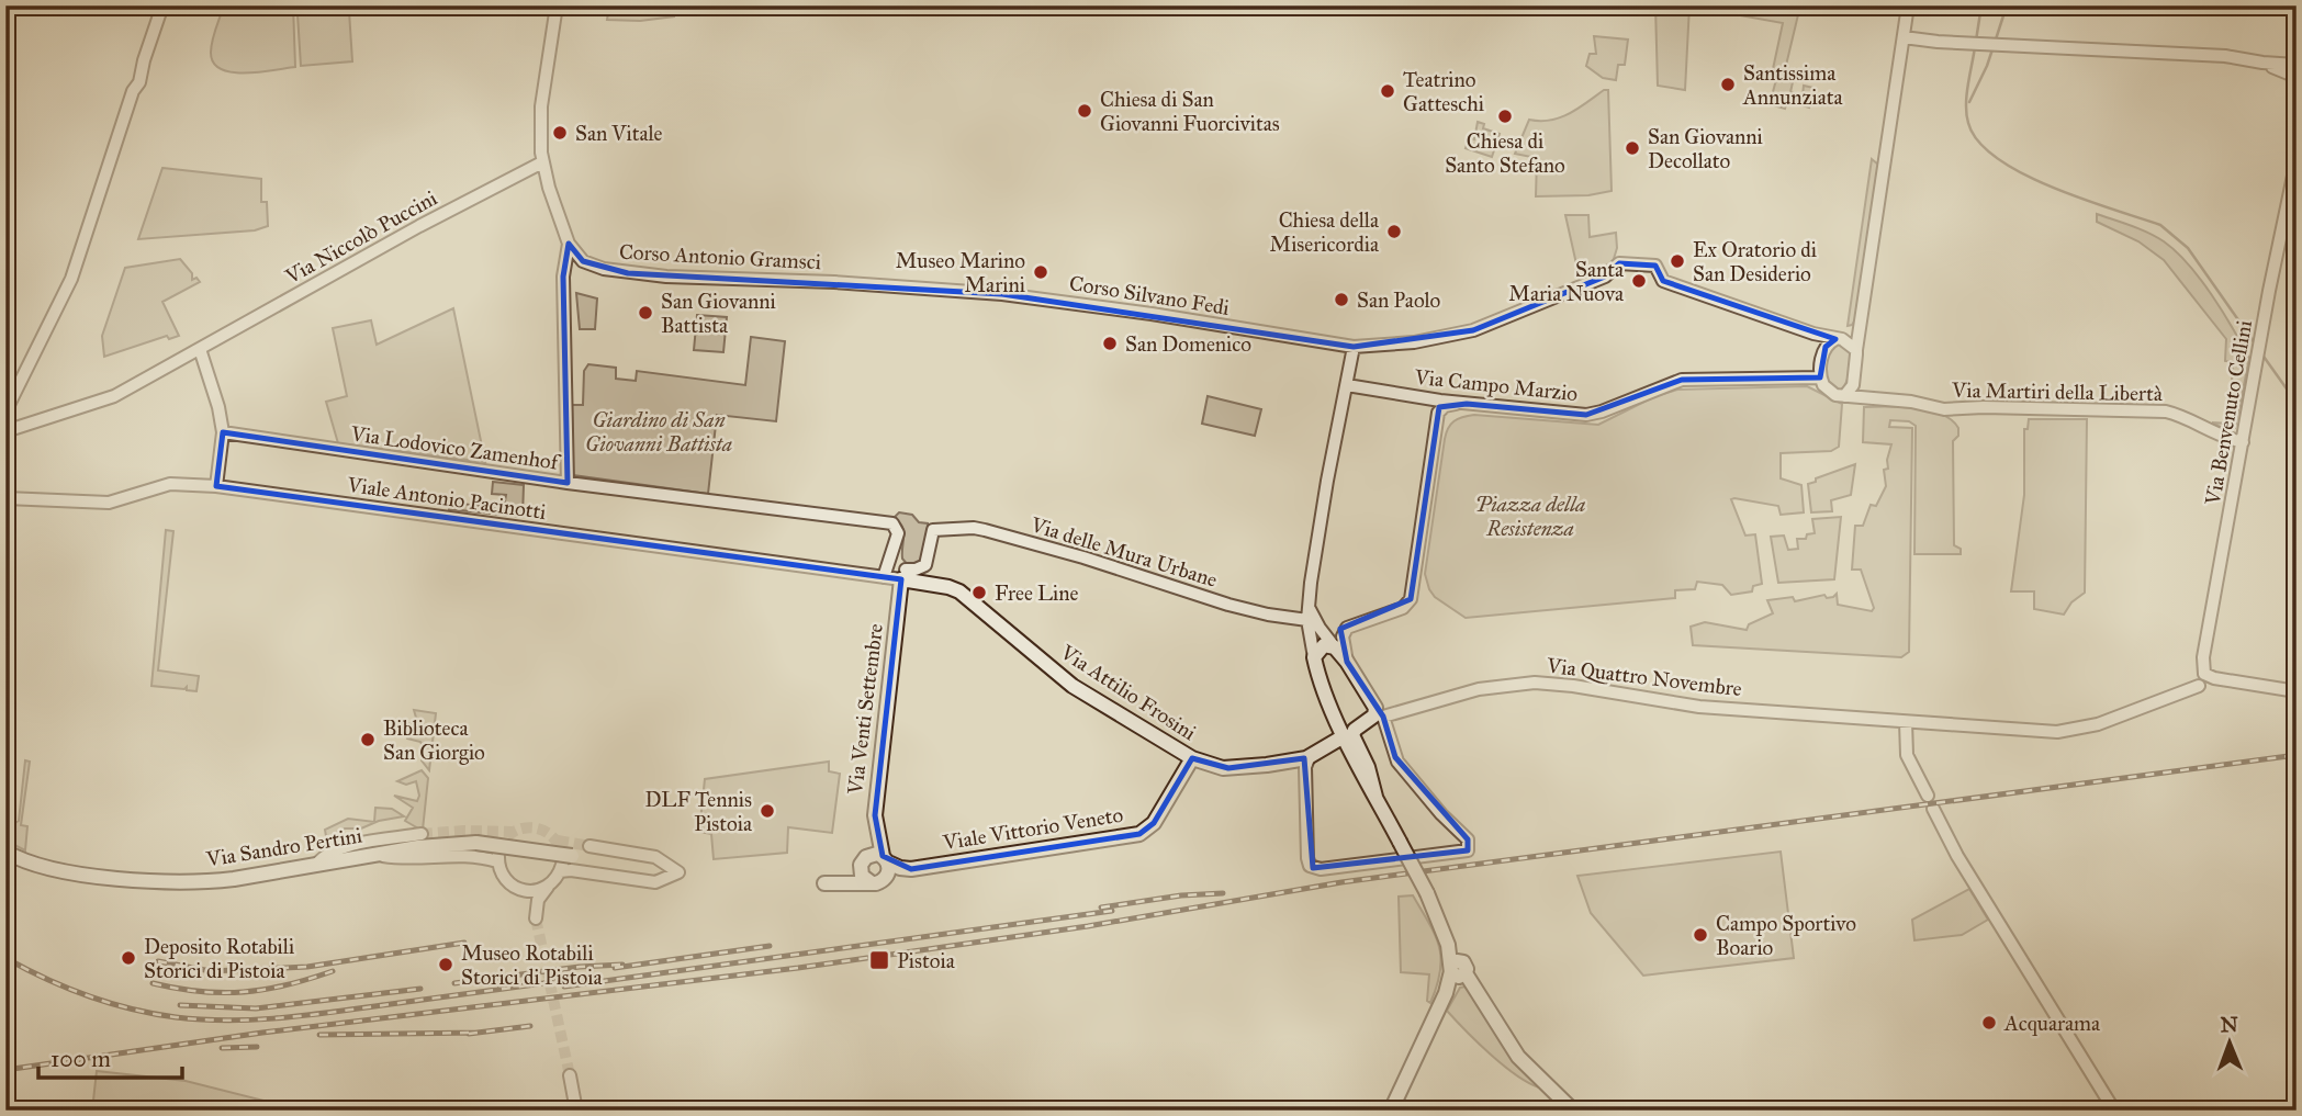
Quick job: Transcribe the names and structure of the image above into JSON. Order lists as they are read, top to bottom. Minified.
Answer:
{"streets":{"main road":["Via Attilio Frosini","Via Venti Settembre","Viale Vittorio Veneto","Via Sandro Pertini"],"street":["Via Niccolò Puccini","Corso Antonio Gramsci","Corso Silvano Fedi","Via Campo Marzio","Via Martiri della Libertà","Via Benvenuto Cellini","Via Lodovico Zamenhof","Viale Antonio Pacinotti","Via delle Mura Urbane","Via Quattro Novembre"]},"crossings":[["Corso Antonio Gramsci","Corso Silvano Fedi"],["Corso Silvano Fedi","Via Campo Marzio"],["Corso Silvano Fedi","Via Martiri della Libertà"],["Via Campo Marzio","Via Martiri della Libertà"],["Via Martiri della Libertà","Via Benvenuto Cellini"],["Via Benvenuto Cellini","Via Quattro Novembre"],["Viale Antonio Pacinotti","Via delle Mura Urbane"],["Viale Antonio Pacinotti","Via Attilio Frosini"],["Viale Antonio Pacinotti","Via Venti Settembre"],["Via delle Mura Urbane","Via Attilio Frosini"],["Via delle Mura Urbane","Via Venti Settembre"],["Via Attilio Frosini","Via Venti Settembre"],["Via Attilio Frosini","Viale Vittorio Veneto"],["Via Venti Settembre","Viale Vittorio Veneto"]],"parks":["Giardino di San Giovanni Battista","Piazza della Resistenza"],"places":{"other":["Santissima Annunziata","Teatrino Gatteschi","Chiesa di San Giovanni Fuorcivitas","Chiesa di Santo Stefano","San Vitale","San Giovanni Decollato","Chiesa della Misericordia","Ex Oratorio di San Desiderio","Museo Marino Marini","Santa Maria Nuova","San Paolo","San Giovanni Battista","San Domenico","Free Line","Biblioteca San Giorgio","DLF Tennis Pistoia","Campo Sportivo Boario","Deposito Rotabili Storici di Pistoia","Museo Rotabili Storici di Pistoia","Acquarama"],"transit":["Pistoia"]},"scale_bar":"100 m","north":"top"}
